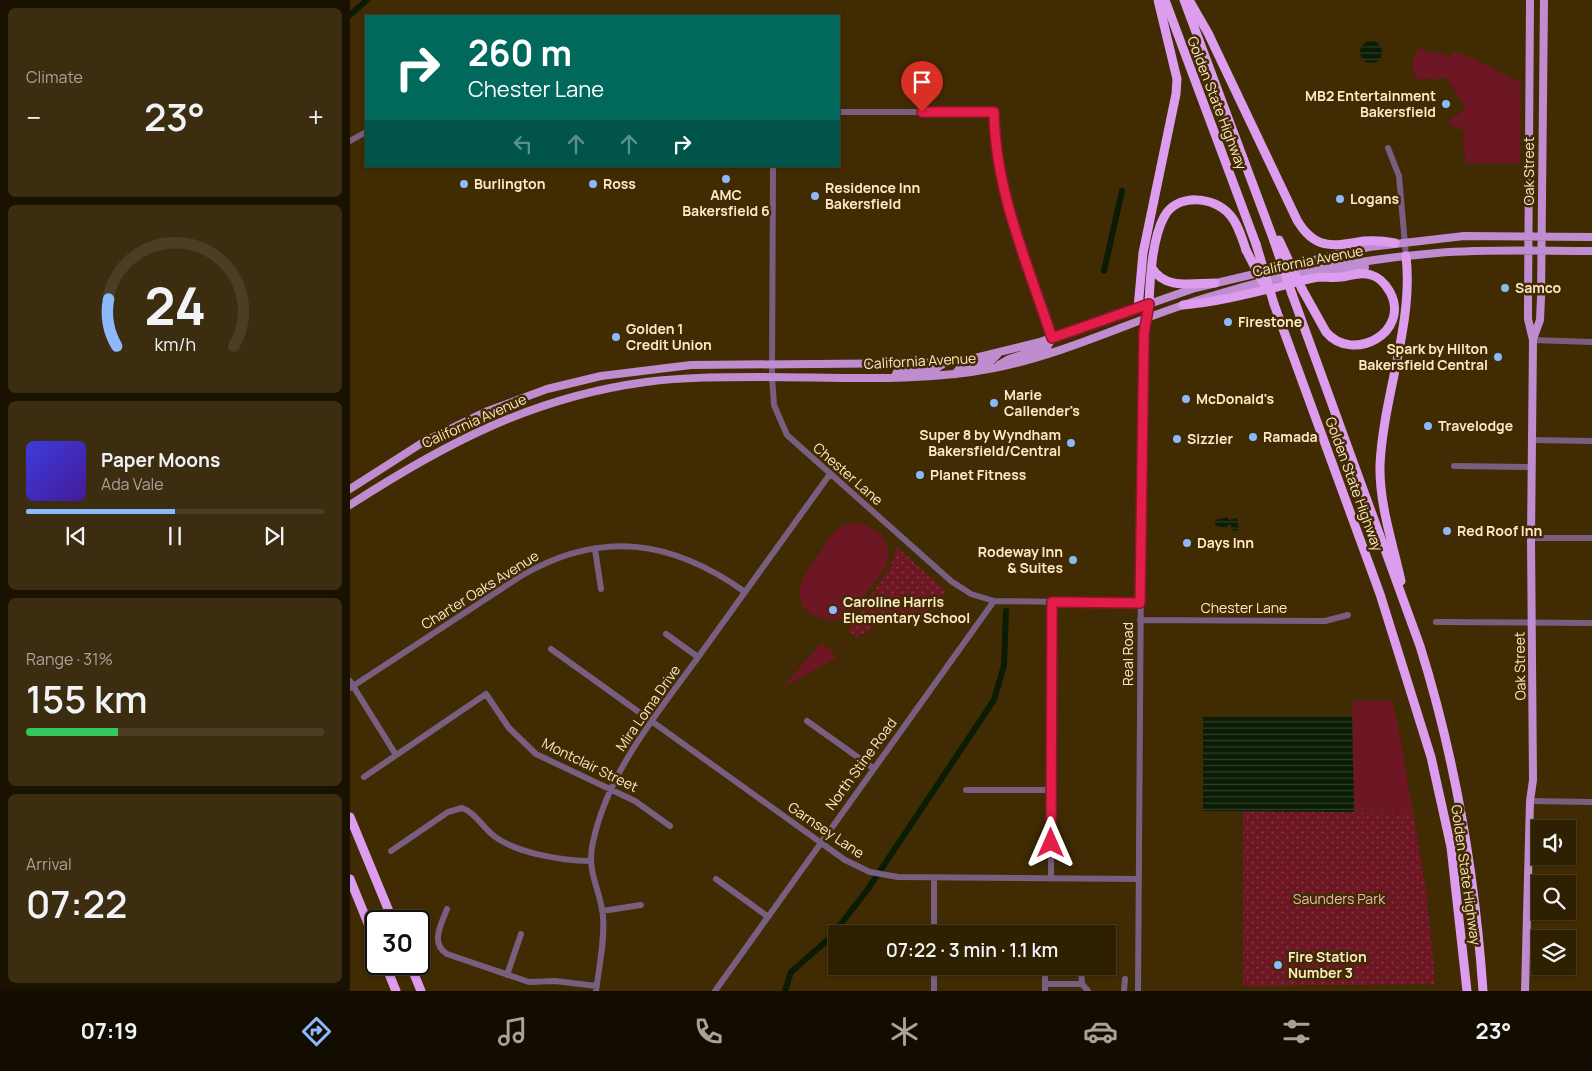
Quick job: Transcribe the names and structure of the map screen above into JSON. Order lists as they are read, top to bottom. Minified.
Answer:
{"streets":{"highway":["Golden State Highway"],"main road":["Oak Street","California Avenue"],"street":["Chester Lane","Charter Oaks Avenue","Real Road","Mira Loma Drive","North Stine Road","Montclair Street","Garnsey Lane"]},"crossings":[["Oak Street","California Avenue"],["California Avenue","Chester Lane"],["California Avenue","Real Road"],["Chester Lane","Real Road"],["Chester Lane","Mira Loma Drive"],["Chester Lane","North Stine Road"],["Charter Oaks Avenue","Mira Loma Drive"],["Real Road","Garnsey Lane"],["Mira Loma Drive","Montclair Street"],["Mira Loma Drive","Garnsey Lane"],["North Stine Road","Garnsey Lane"]],"parks":["Saunders Park"],"places":["MB2 Entertainment Bakersfield","AMC Bakersfield 6","Burlington","Ross","Residence Inn Bakersfield","Logans","Samco","Firestone","Golden 1 Credit Union","Spark by Hilton Bakersfield Central","McDonald's","Marie Callender's","Travelodge","Ramada","Sizzler","Super 8 by Wyndham Bakersfield/Central","Planet Fitness","Red Roof Inn","Days Inn","Rodeway Inn & Suites","Caroline Harris Elementary School","Fire Station Number 3"],"page":{"tile":["Climate",["Range · 31%","155 km"],["Arrival","07:22"]],"turn":["260 m","Chester Lane"],"heat":["−","23°","+"],"song":["Paper Moons","Ada Vale"],"limit":"30","trip":"07:22 · 3 min · 1.1 km","tabs":["07:19","23°"],"gauge":["24","km/h"]}}
